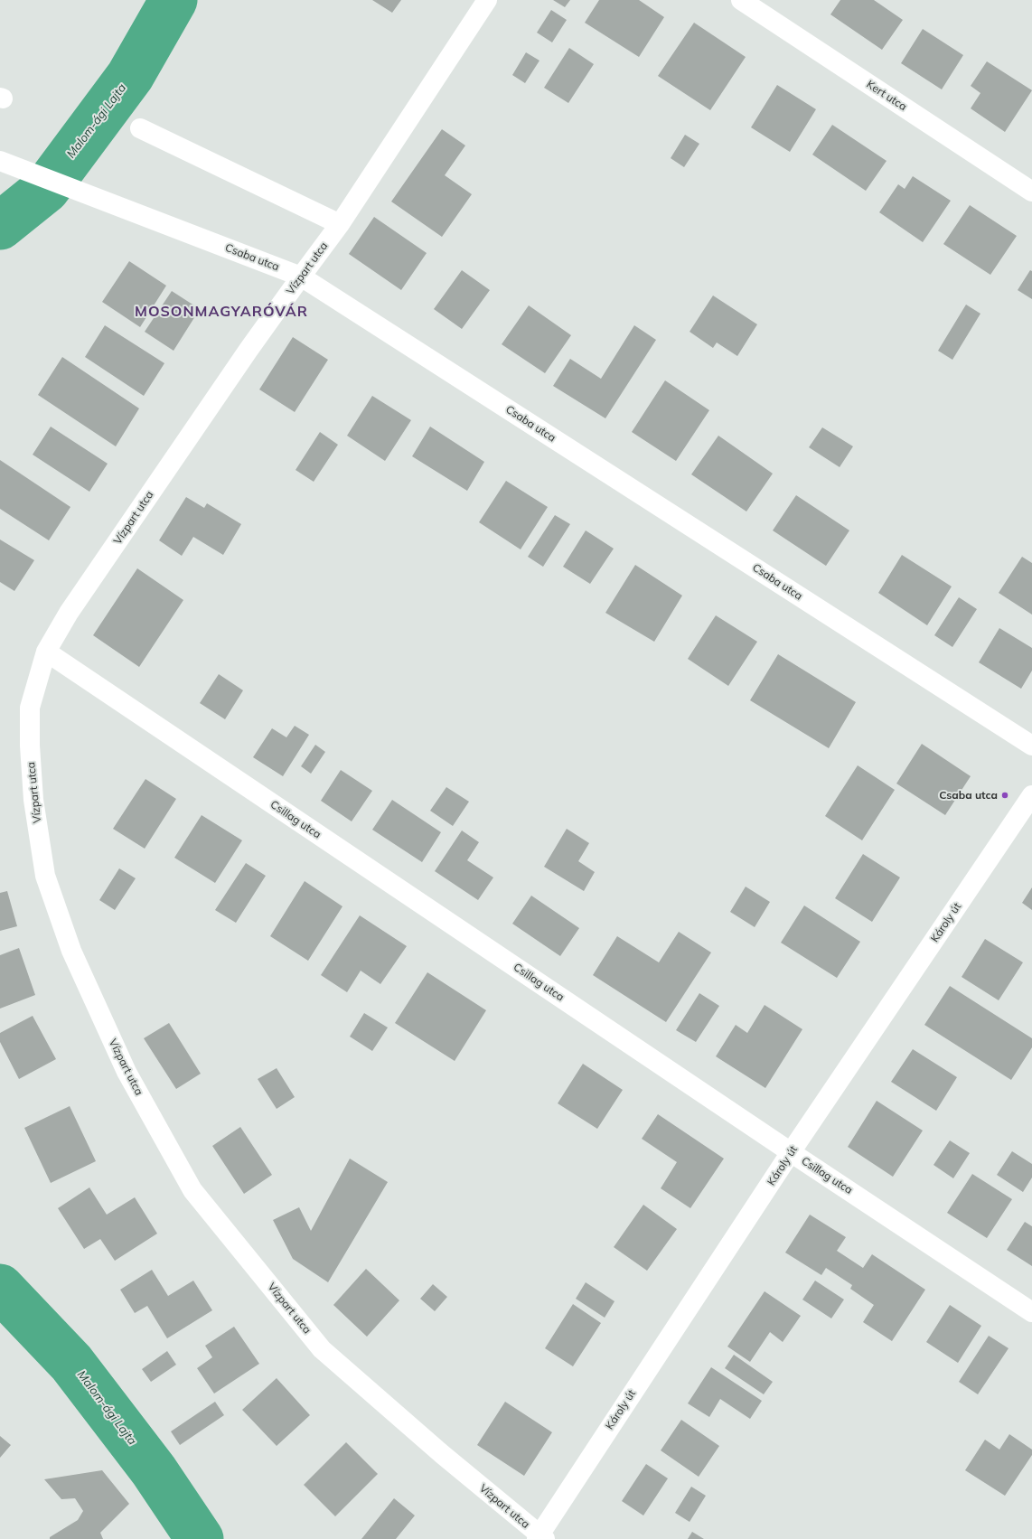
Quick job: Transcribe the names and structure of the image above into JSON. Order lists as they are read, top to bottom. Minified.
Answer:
{"streets":{"street":["Kert utca","Csaba utca","Vízpart utca","Csillag utca","Károly út"]},"crossings":[["Csaba utca","Vízpart utca"],["Vízpart utca","Csillag utca"],["Vízpart utca","Károly út"],["Csillag utca","Károly út"]],"districts":["MOSONMAGYARÓVÁR"],"water":["Malom-ági Lajta"],"places":["Csaba utca"]}
